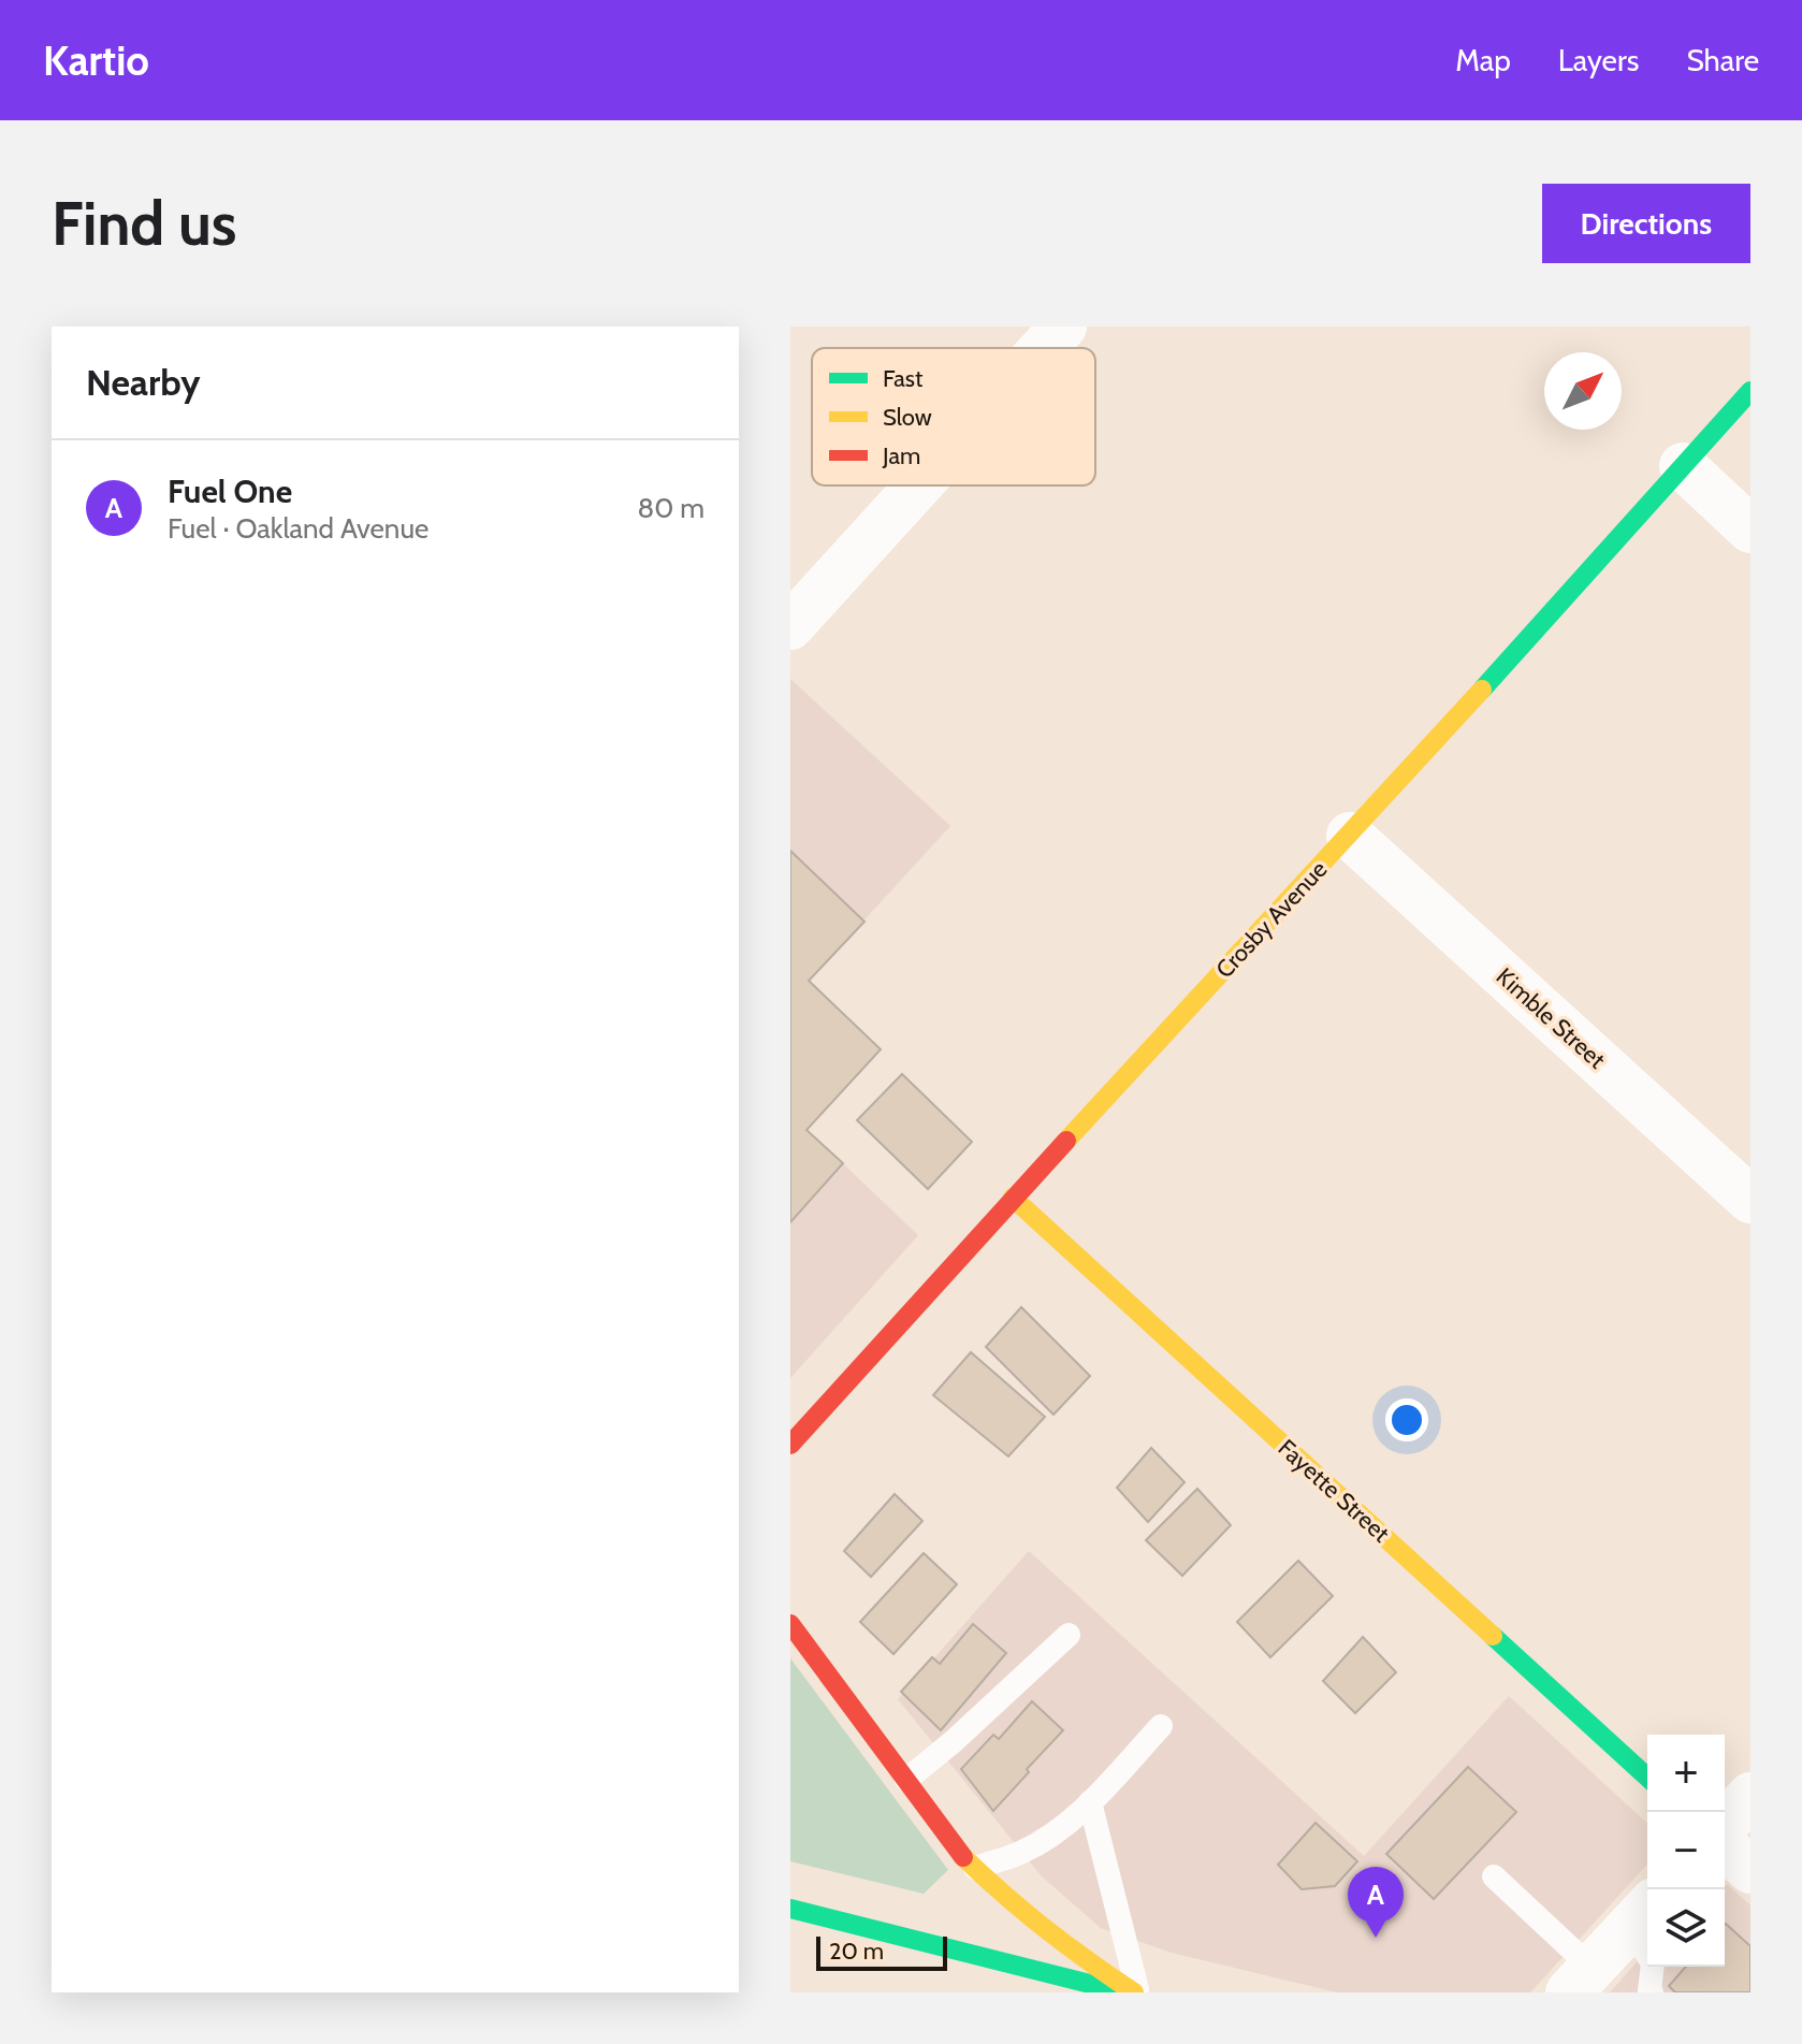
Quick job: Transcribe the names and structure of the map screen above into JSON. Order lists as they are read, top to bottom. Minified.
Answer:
{"streets":{"main road":["Crosby Avenue","Fayette Street"],"street":["Kimble Street"]},"crossings":[["Crosby Avenue","Kimble Street"],["Crosby Avenue","Fayette Street"]],"legend":["Fast","Slow","Jam"],"scale_bar":"20 m","north":"top right","page":{"header":"Kartio","nav":["Map","Layers","Share"],"buttons":"Directions","title":"Find us","heading":"Nearby","list":[{"mark":"A","name":"Fuel One","note":"Fuel · Oakland Avenue","value":"80 m"}],"map_buttons":["+","−"],"pins":"A","scale":"20 m"}}
